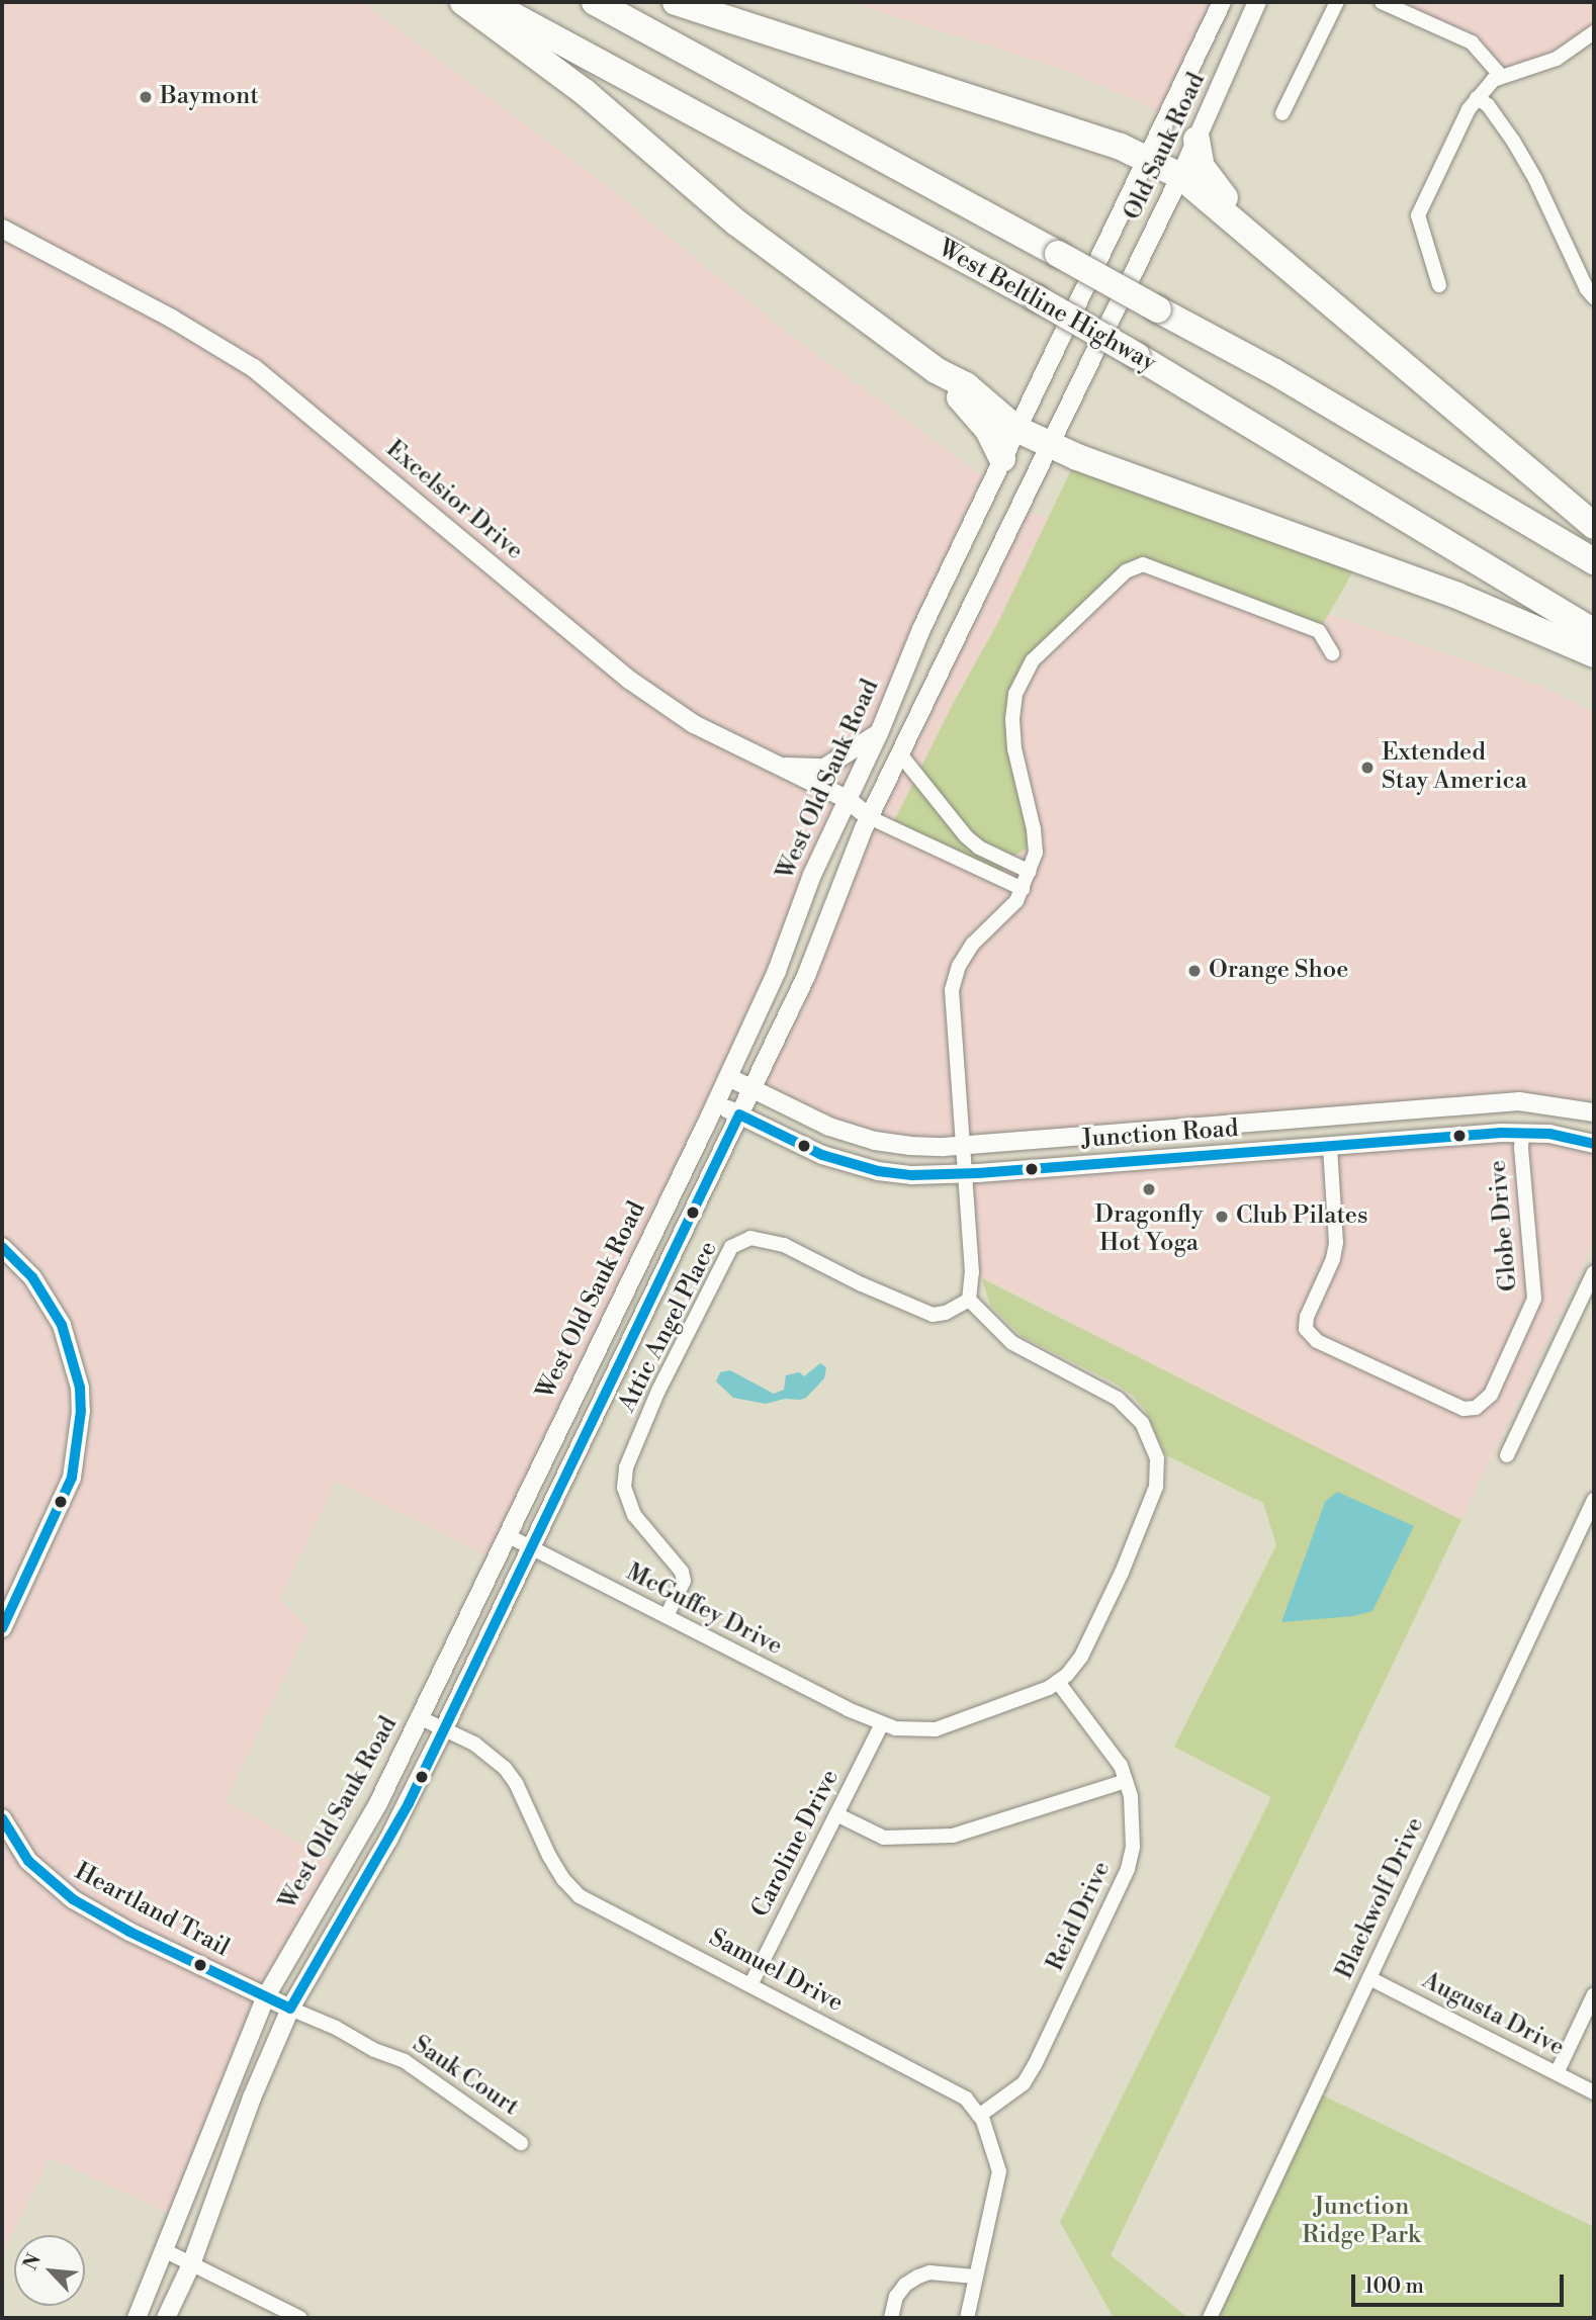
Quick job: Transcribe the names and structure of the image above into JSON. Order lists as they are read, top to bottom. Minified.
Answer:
{"streets":{"highway":["West Beltline Highway"],"street":["Old Sauk Road","Excelsior Drive","West Old Sauk Road","Junction Road","Globe Drive","Attic Angel Place","McGuffey Drive","Caroline Drive","Blackwolf Drive","Heartland Trail","Reid Drive","Samuel Drive","Augusta Drive","Sauk Court"]},"crossings":[["Old Sauk Road","West Old Sauk Road"],["Excelsior Drive","West Old Sauk Road"],["West Old Sauk Road","Junction Road"],["West Old Sauk Road","McGuffey Drive"],["West Old Sauk Road","Heartland Trail"],["West Old Sauk Road","Samuel Drive"],["West Old Sauk Road","Sauk Court"],["Junction Road","Globe Drive"],["Attic Angel Place","McGuffey Drive"],["McGuffey Drive","Caroline Drive"],["Caroline Drive","Samuel Drive"],["Blackwolf Drive","Augusta Drive"],["Heartland Trail","Sauk Court"],["Reid Drive","Samuel Drive"]],"parks":["Junction Ridge Park"],"places":["Baymont","Extended Stay America","Orange Shoe","Dragonfly Hot Yoga","Club Pilates"],"scale_bar":"100 m","north":"top left"}
